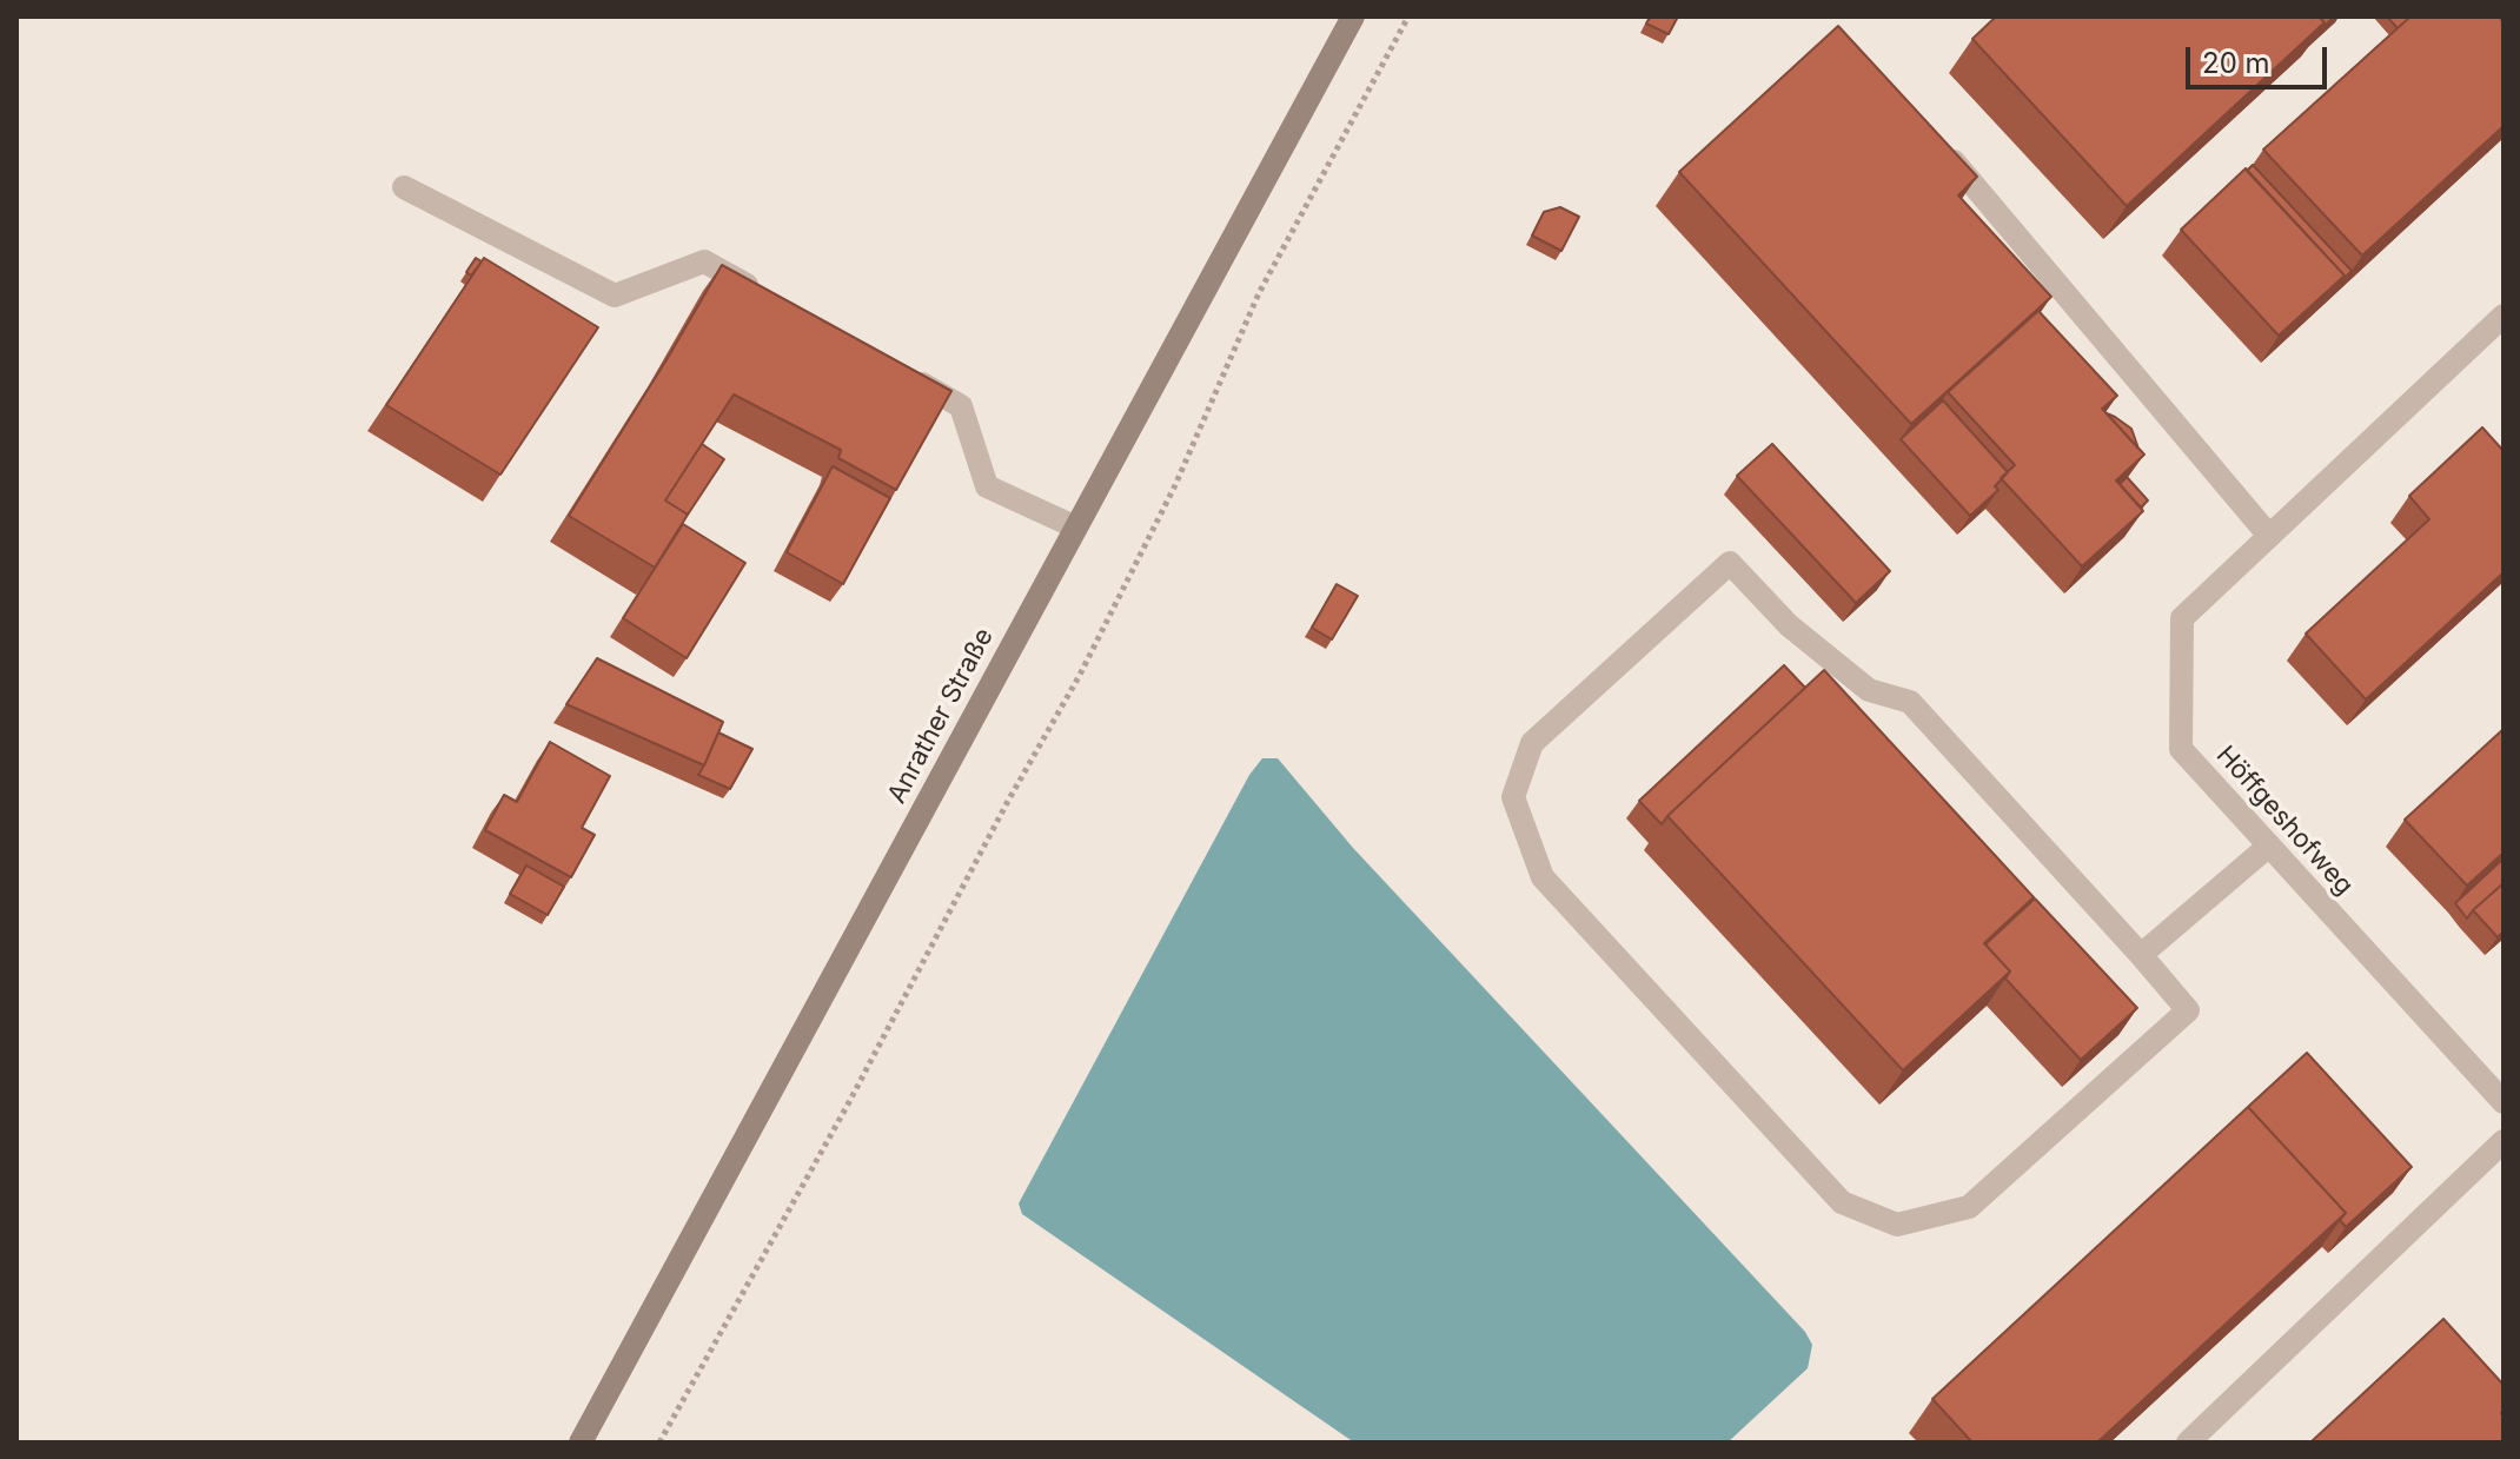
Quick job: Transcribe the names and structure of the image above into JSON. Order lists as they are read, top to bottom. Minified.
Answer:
{"streets":{"main road":["Anrather Straße"],"street":["Höffgeshofweg"]},"scale_bar":"20 m"}
